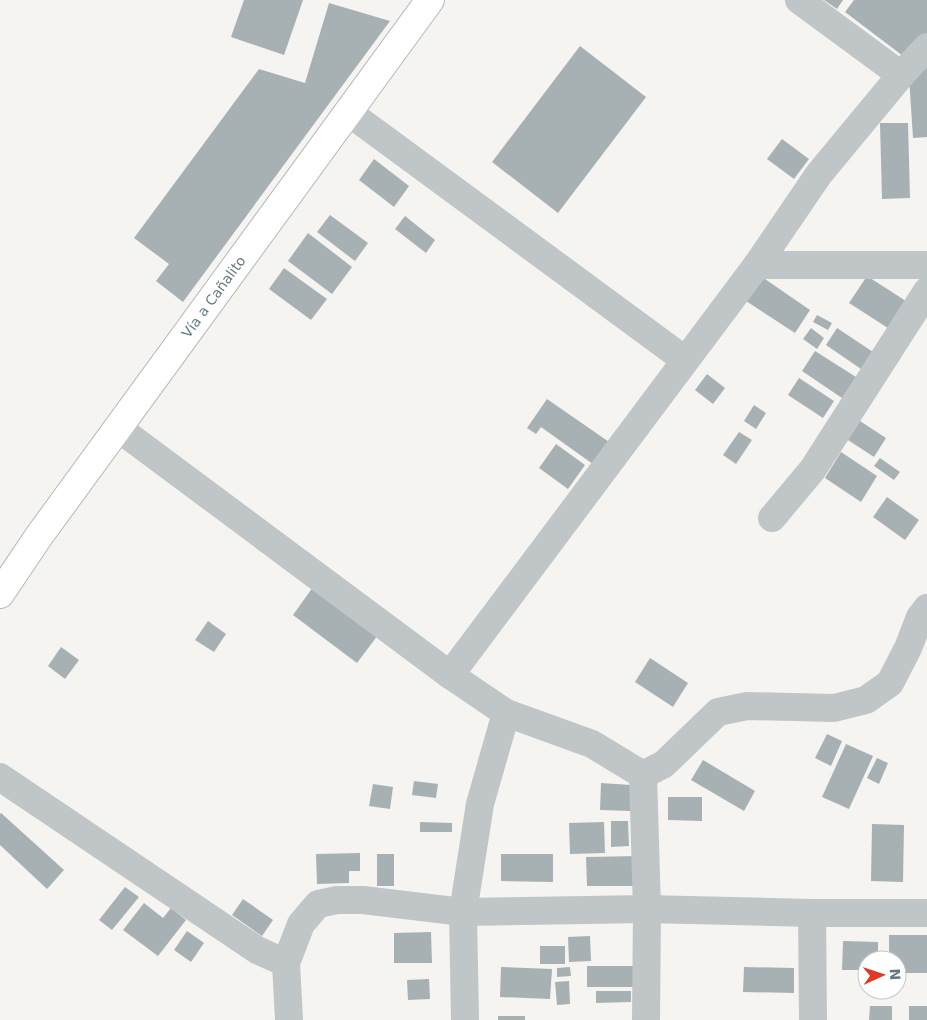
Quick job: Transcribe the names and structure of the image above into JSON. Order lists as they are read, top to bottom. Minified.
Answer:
{"streets":{"main road":["Vía a Cañalito"]},"north":"right"}
